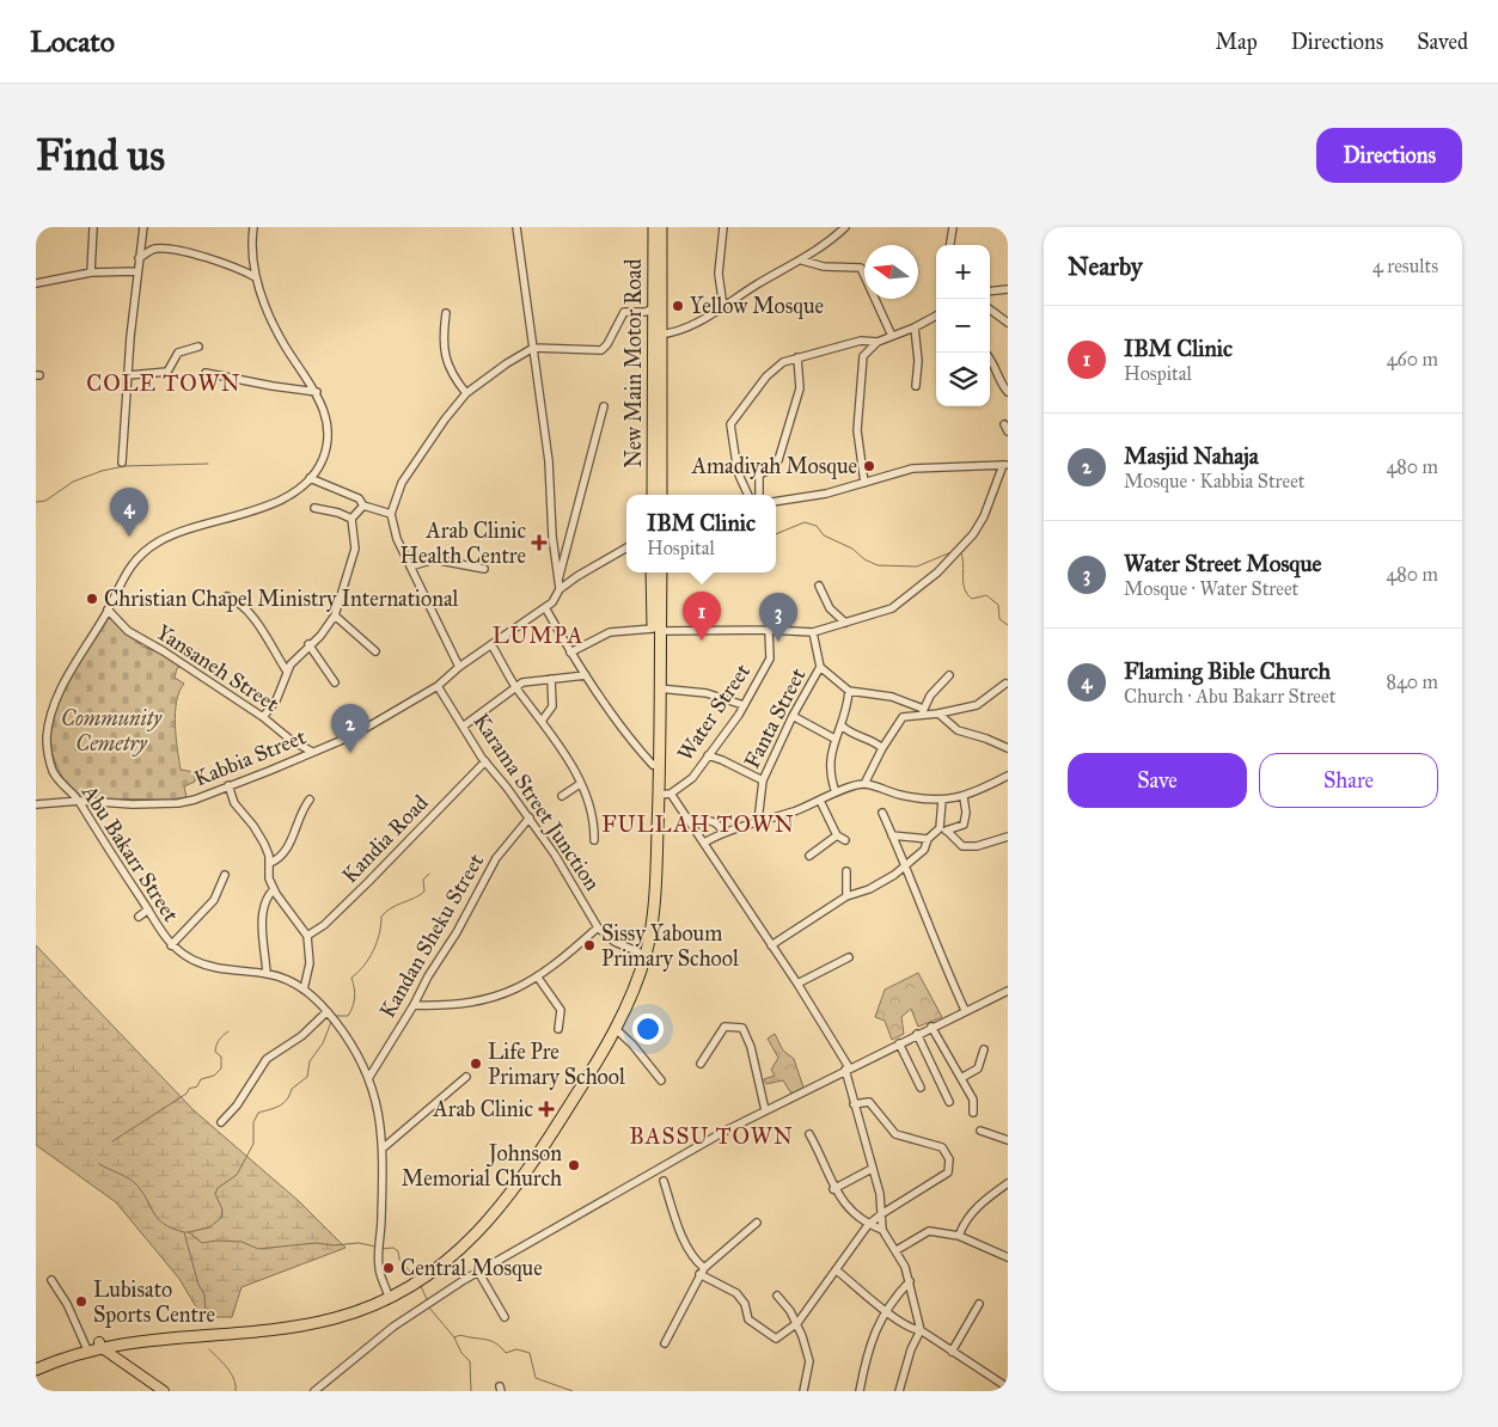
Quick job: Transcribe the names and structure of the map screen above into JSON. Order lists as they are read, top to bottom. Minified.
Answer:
{"streets":{"highway":["New Main Motor Road"],"street":["Yansaneh Street","Water Street","Fanta Street","Kabbia Street","Karama Street Junction","Kandia Road","Abu Bakarr Street","Kandan Sheku Street"]},"crossings":[["Yansaneh Street","Kabbia Street"],["Yansaneh Street","Abu Bakarr Street"],["Kabbia Street","Karama Street Junction"],["Kabbia Street","Abu Bakarr Street"],["Karama Street Junction","Kandia Road"],["Karama Street Junction","Kandan Sheku Street"],["Abu Bakarr Street","Kandan Sheku Street"]],"districts":["COLE TOWN","LUMPA","FULLAH TOWN","BASSU TOWN"],"parks":["Community Cemetry"],"places":{"other":["Yellow Mosque","Amadiyah Mosque","Christian Chapel Ministry International","Sissy Yaboum Primary School","Life Pre Primary School","Johnson Memorial Church","Central Mosque","Lubisato Sports Centre"],"health":["Arab Clinic Health Centre","Arab Clinic"]},"north":"left","page":{"header":"Locato","nav":["Map","Directions","Saved"],"buttons":["Directions",["Save","Share"]],"title":"Find us","heading":["Nearby","4 results"],"map_buttons":["+","−"],"list":[{"mark":"1","name":"IBM Clinic","note":"Hospital","value":"460 m"},{"mark":"2","name":"Masjid Nahaja","note":"Mosque · Kabbia Street","value":"480 m"},{"mark":"3","name":"Water Street Mosque","note":"Mosque · Water Street","value":"480 m"},{"mark":"4","name":"Flaming Bible Church","note":"Church · Abu Bakarr Street","value":"840 m"}],"pins":["4","1","3","2"],"popup":["IBM Clinic","Hospital"]}}
